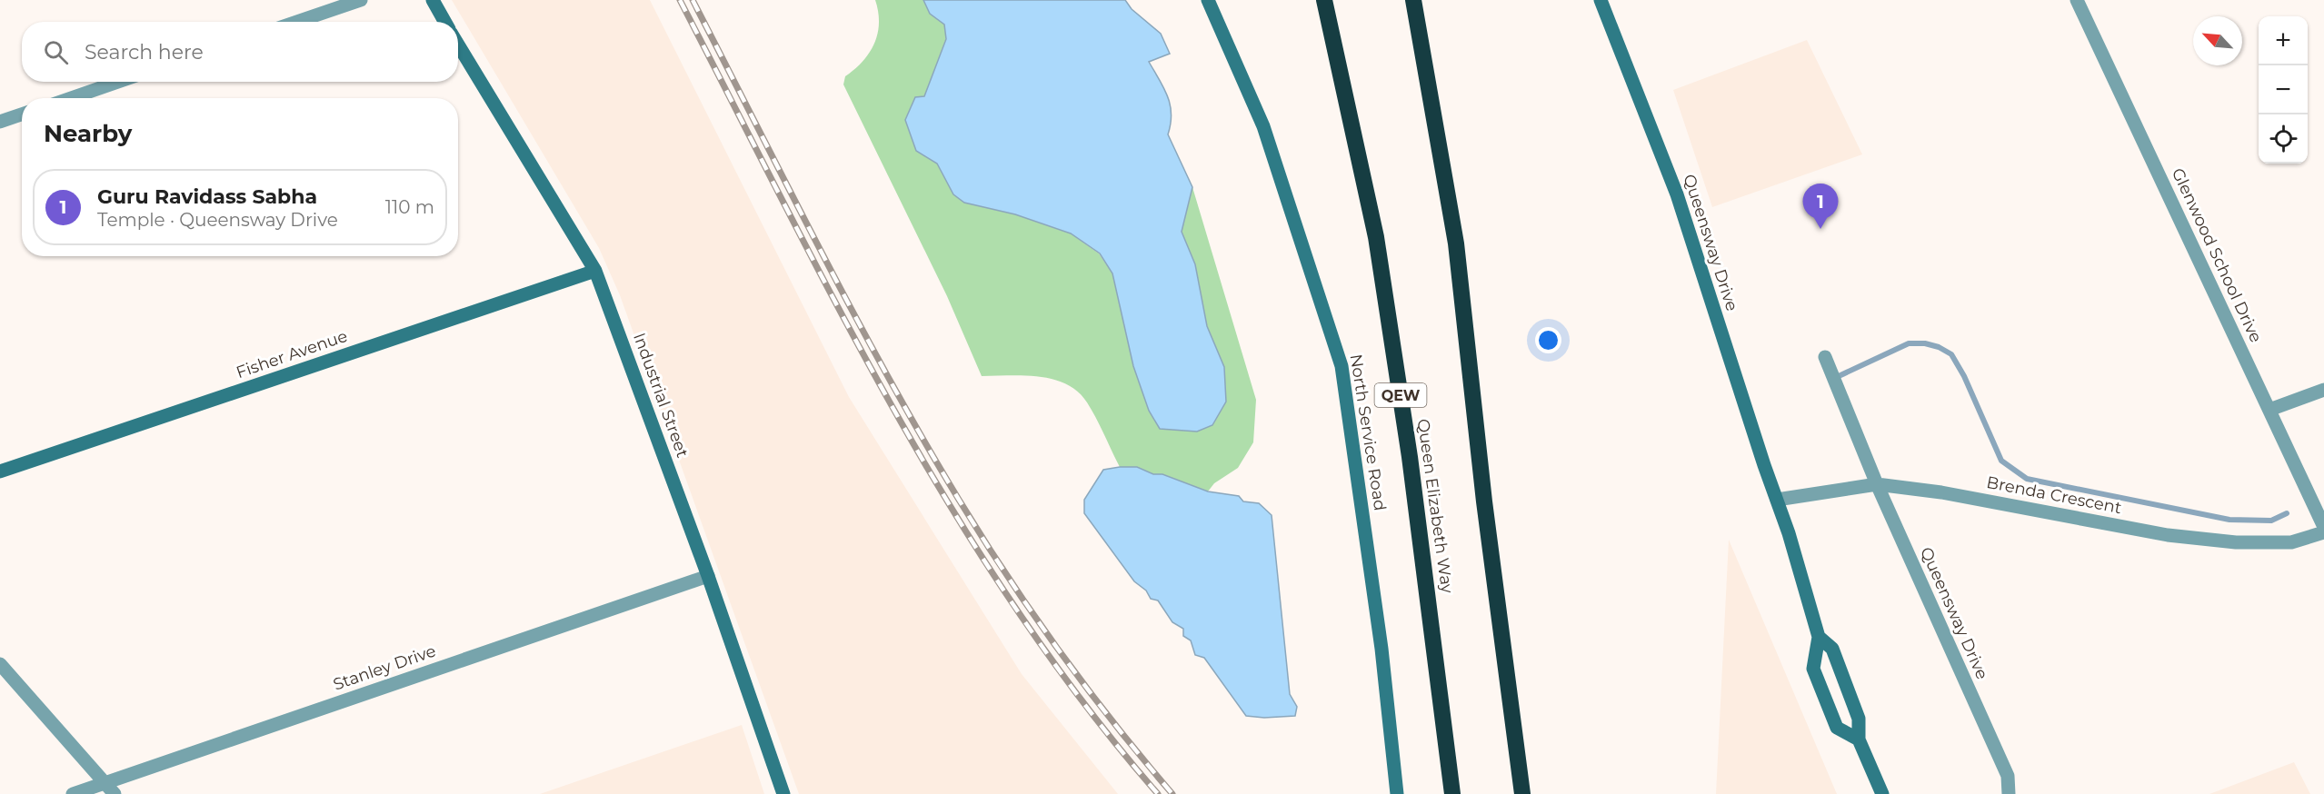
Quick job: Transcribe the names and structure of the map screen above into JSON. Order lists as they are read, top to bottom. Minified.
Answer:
{"streets":{"highway":["QEW","Queen Elizabeth Way"],"street":["Queensway Drive","Glenwood School Drive","Fisher Avenue","Industrial Street","North Service Road","Brenda Crescent","Stanley Drive"]},"crossings":[["Queensway Drive","Brenda Crescent"],["Fisher Avenue","Industrial Street"],["Industrial Street","Stanley Drive"]],"north":"top left","page":{"map_buttons":["+","−"],"search":"Search here","heading":"Nearby","list":[{"mark":"1","name":"Guru Ravidass Sabha","note":"Temple · Queensway Drive","value":"110 m"}],"pins":"1"}}
